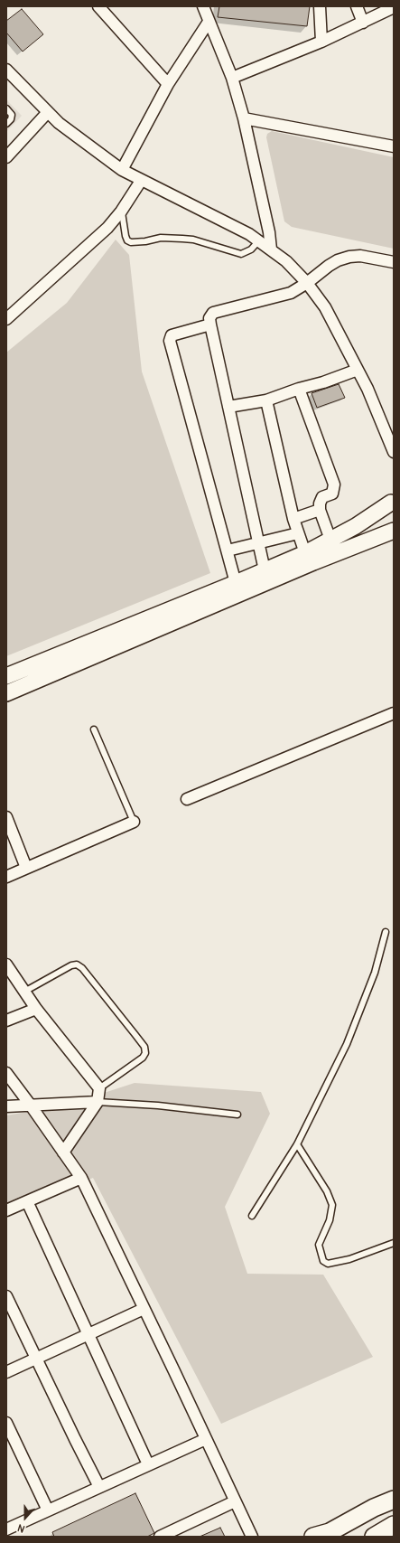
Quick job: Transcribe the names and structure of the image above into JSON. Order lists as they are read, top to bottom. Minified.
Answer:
{"north":"bottom"}
